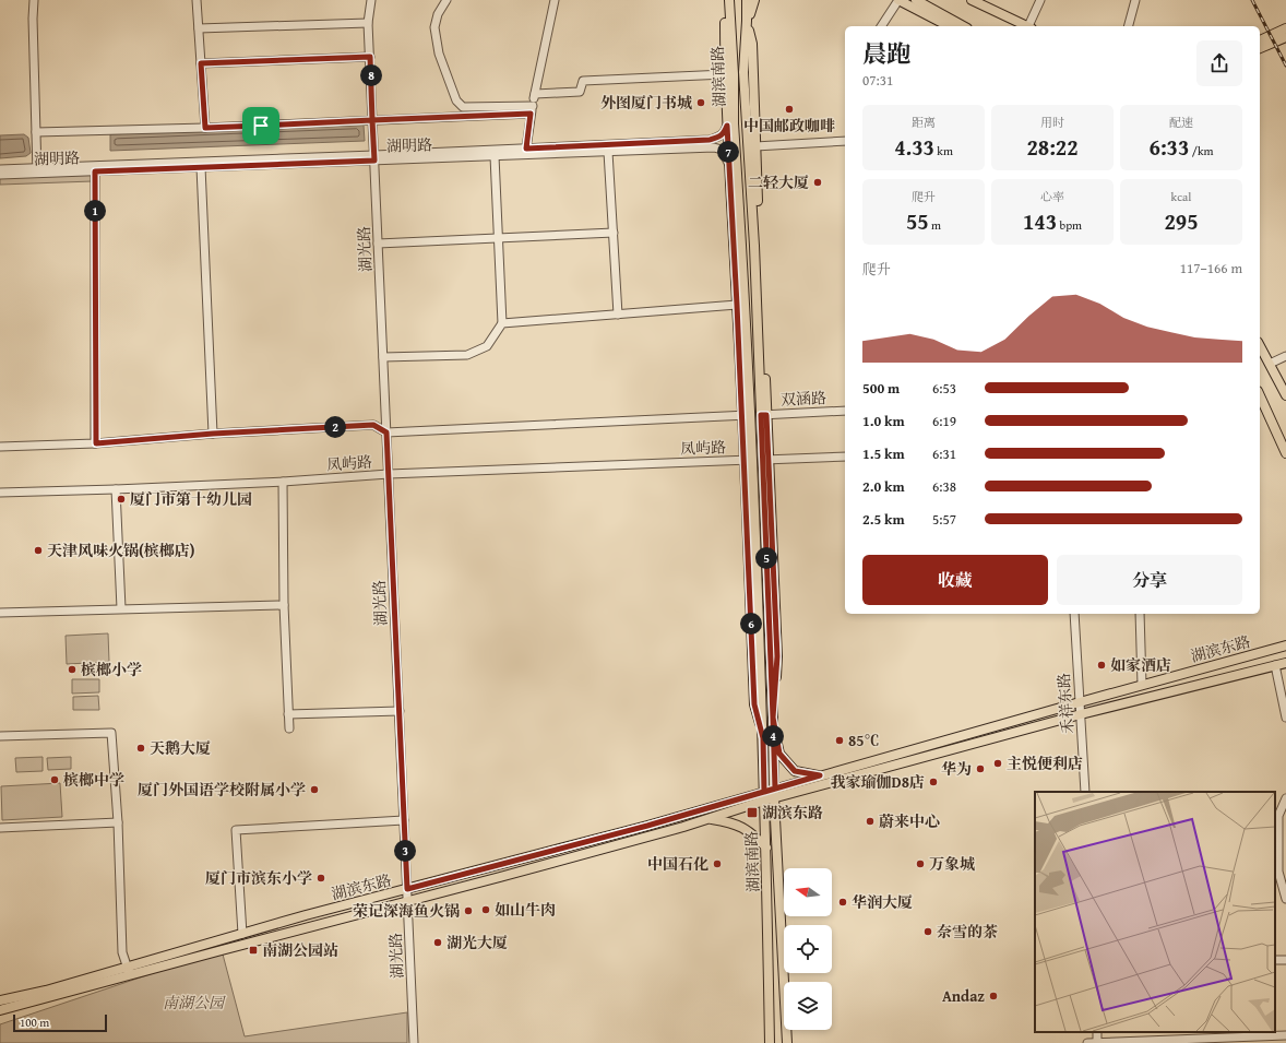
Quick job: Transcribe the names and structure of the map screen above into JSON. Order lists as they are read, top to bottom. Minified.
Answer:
{"streets":{"main road":["湖滨南路","湖滨东路"],"street":["湖明路","湖光路","双涵路","凤屿路","禾祥东路"]},"crossings":[["湖滨南路","双涵路"],["湖滨南路","凤屿路"],["湖滨南路","湖滨东路"],["湖明路","湖光路"],["湖光路","凤屿路"],["湖光路","湖滨东路"],["湖滨东路","禾祥东路"]],"parks":["南湖公园"],"places":{"other":["外图厦门书城","中国邮政咖啡","二轻大厦","厦门市第十幼儿园","天津风味火锅(槟榔店)","如家酒店","槟榔小学","85℃","天鹅大厦","主悦便利店","华为","槟榔中学","我家瑜伽D8店","厦门外国语学校附属小学","蔚来中心","中国石化","万象城","厦门市滨东小学","华润大厦","如山牛肉","荣记深海鱼火锅","奈雪的茶","湖光大厦","Andaz"],"transit":["湖滨东路","南湖公园站"]},"scale_bar":"100 m","north":"left","page":{"heading":["晨跑","07:31"],"pins":["8","7","1","2","5","6","4","3"],"stats":[["距离","4.33 km"],["用时","28:22"],["配速","6:33 /km"],["爬升","55 m"],["心率","143 bpm"],["kcal","295"]],"chart":["爬升","117–166 m"],"list":[{"name":"500 m","note":"6:53"},{"name":"1.0 km","note":"6:19"},{"name":"1.5 km","note":"6:31"},{"name":"2.0 km","note":"6:38"},{"name":"2.5 km","note":"5:57"}],"buttons":["收藏","分享"],"scale":"100 m"}}
